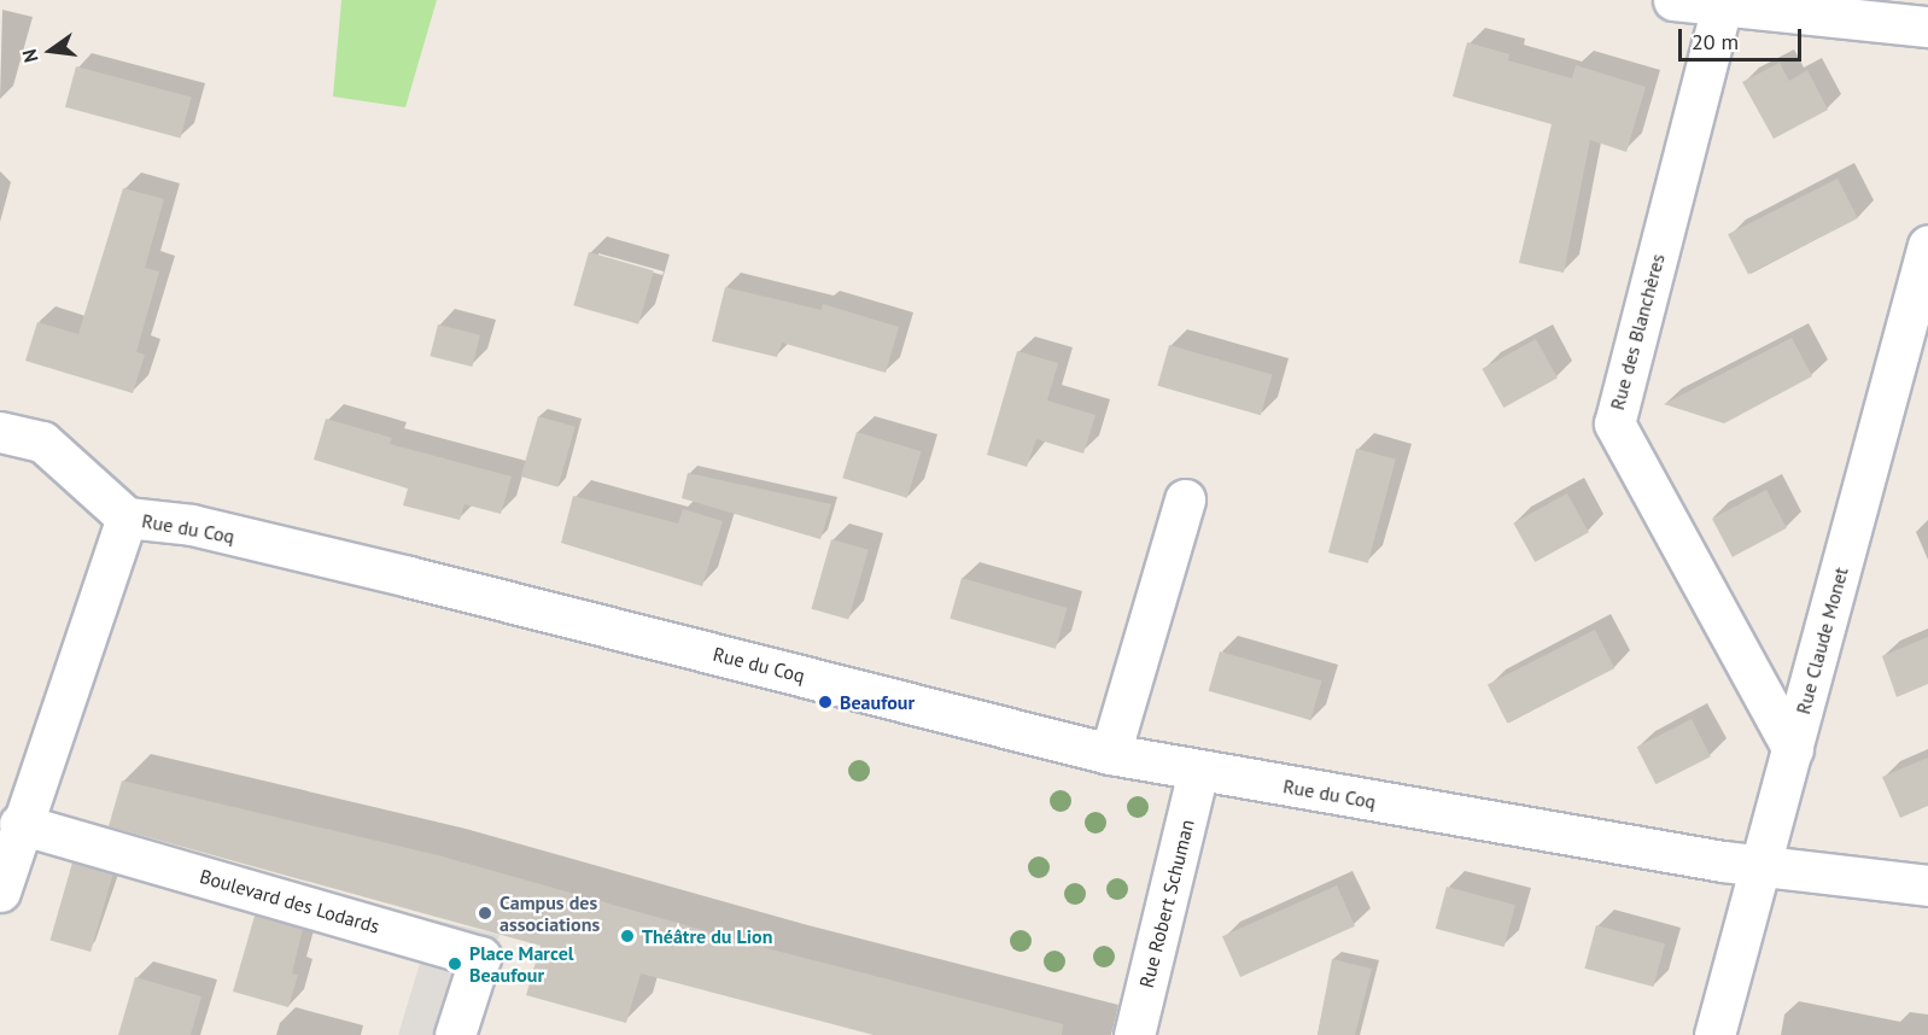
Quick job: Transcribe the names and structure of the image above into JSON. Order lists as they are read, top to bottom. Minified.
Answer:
{"streets":{"street":["Rue des Blanchères","Rue du Coq","Rue Claude Monet","Boulevard des Lodards","Rue Robert Schuman"]},"crossings":[["Rue des Blanchères","Rue Claude Monet"],["Rue du Coq","Rue Claude Monet"],["Rue du Coq","Rue Robert Schuman"]],"places":["Beaufour","Campus des associations","Théâtre du Lion","Place Marcel Beaufour"],"scale_bar":"20 m","north":"left"}
